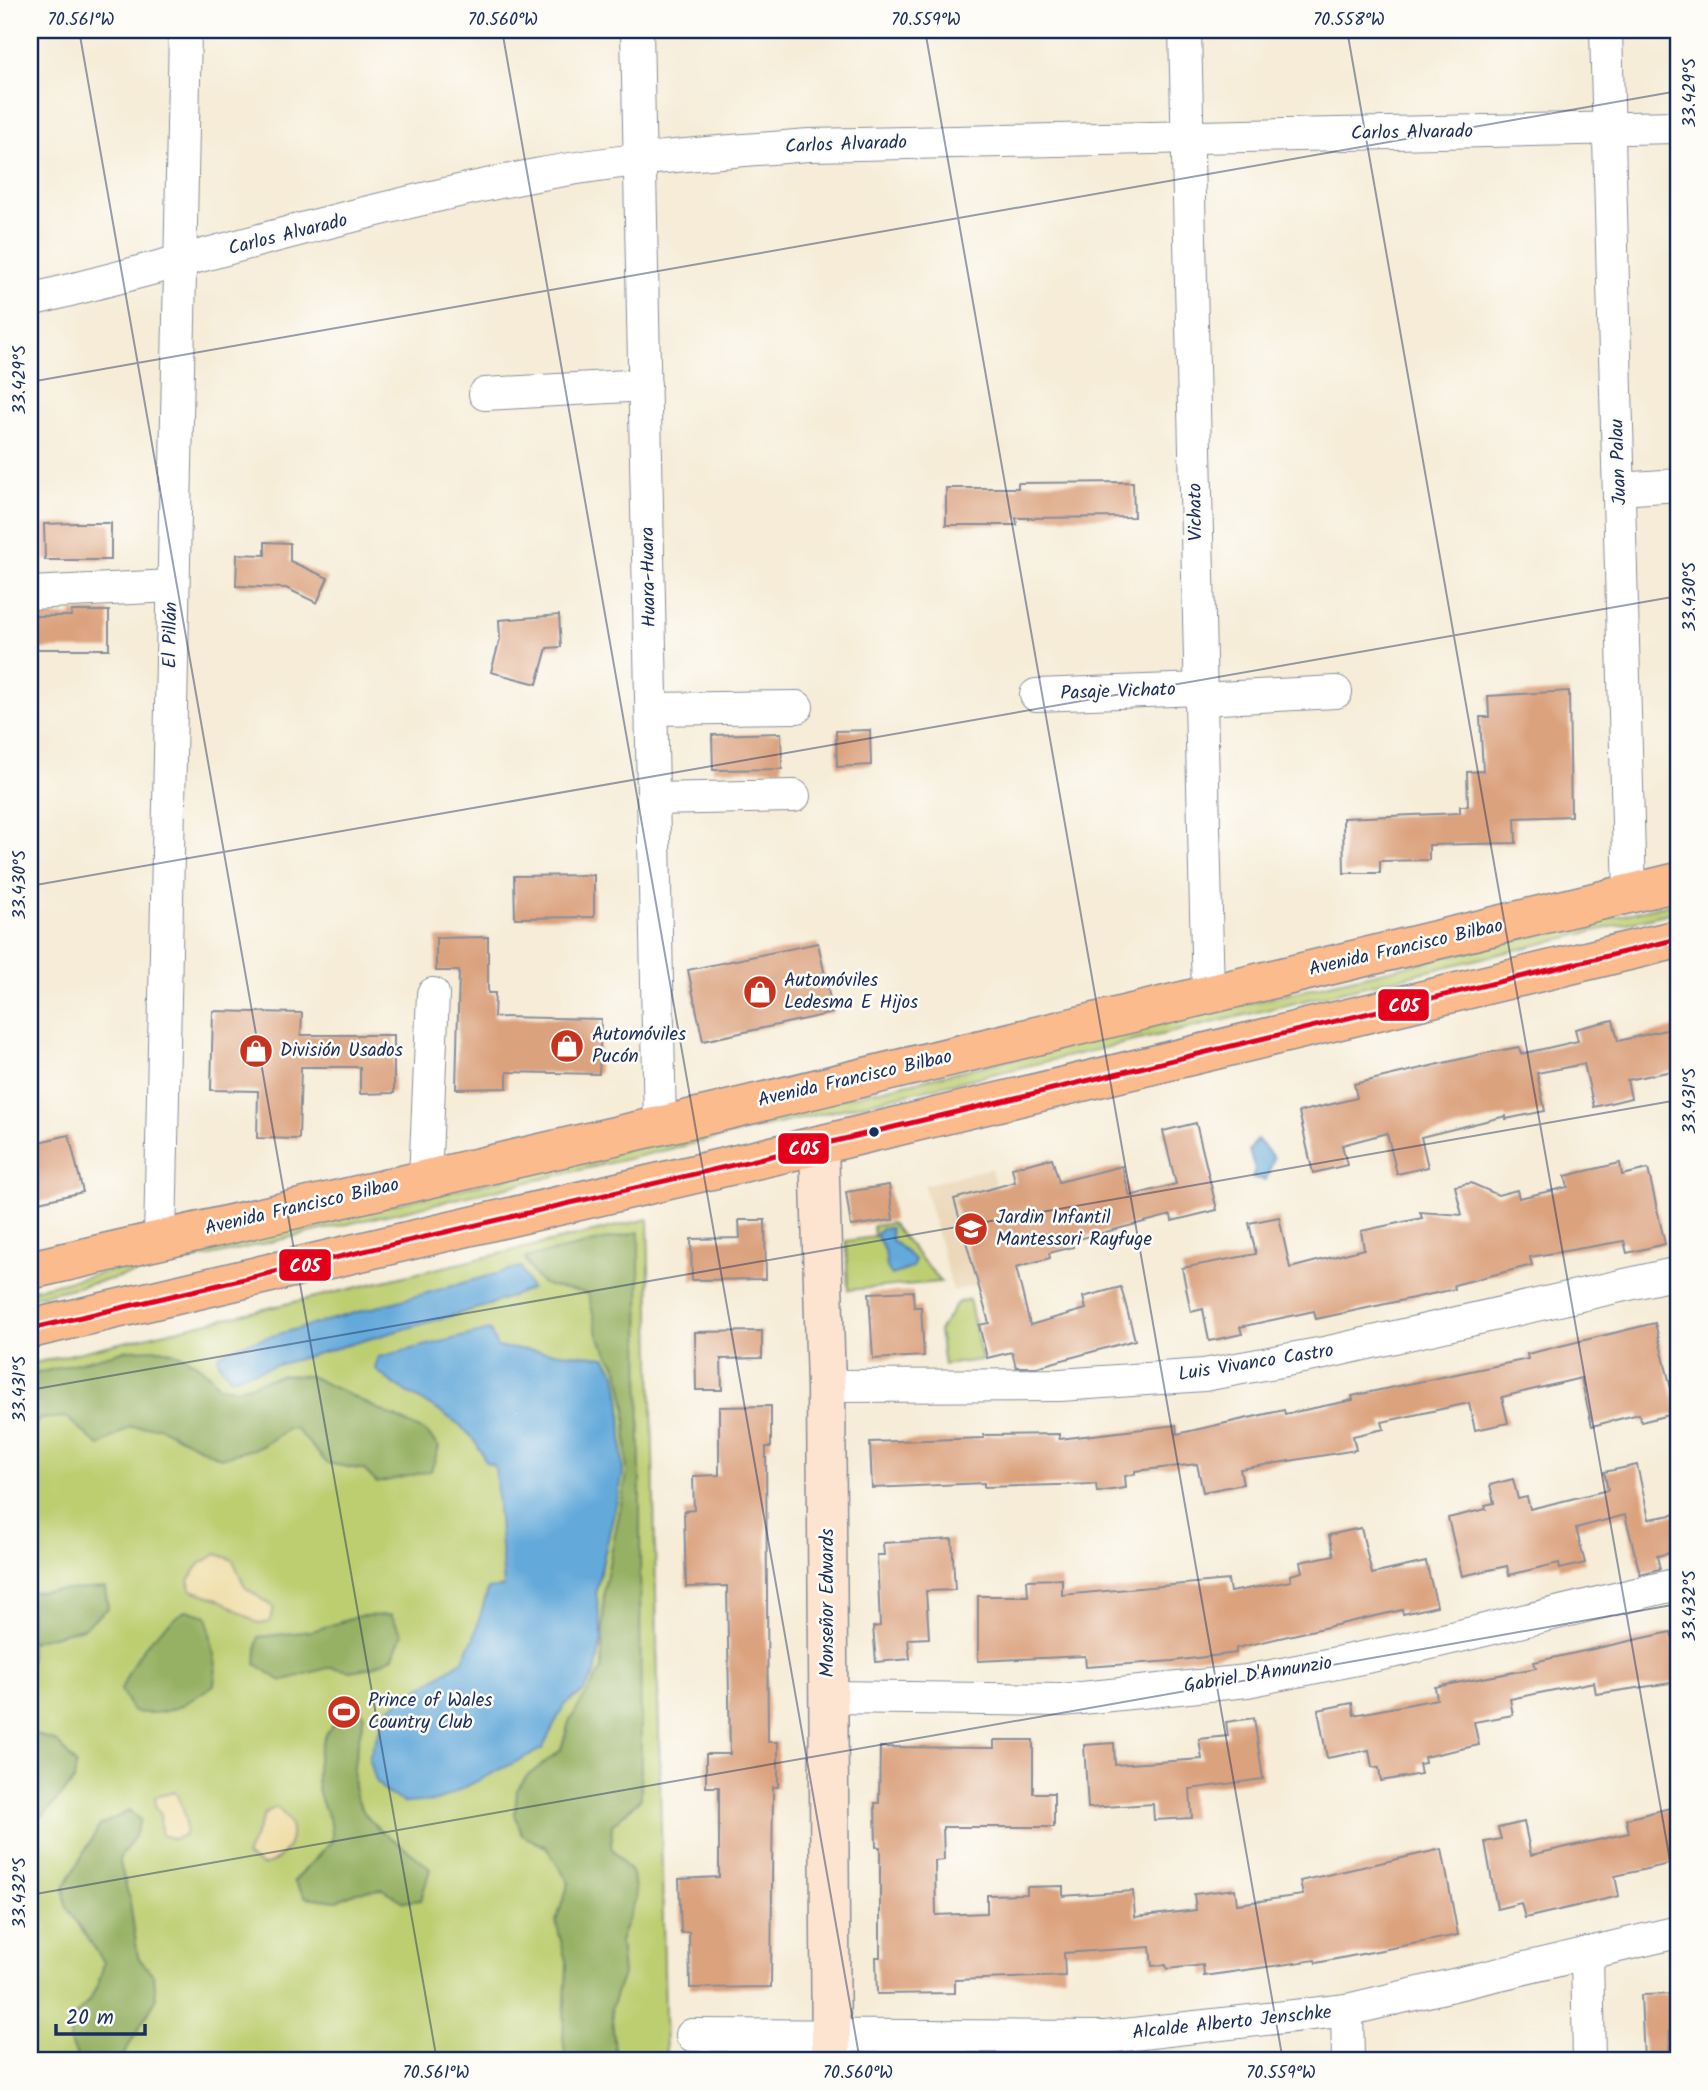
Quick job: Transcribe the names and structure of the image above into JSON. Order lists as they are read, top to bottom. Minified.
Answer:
{"streets":{"main road":["Avenida Francisco Bilbao"],"street":["Carlos Alvarado","Juan Palau","Vichato","Huara-Huara","El Pillán","Pasaje Vichato","Luis Vivanco Castro","Monseñor Edwards","Gabriel D'Annunzio","Alcalde Alberto Jenschke"]},"crossings":[["Carlos Alvarado","Juan Palau"],["Carlos Alvarado","Vichato"],["Carlos Alvarado","Huara-Huara"],["Carlos Alvarado","El Pillán"],["Juan Palau","Avenida Francisco Bilbao"],["Vichato","Pasaje Vichato"],["Vichato","Avenida Francisco Bilbao"],["Huara-Huara","Avenida Francisco Bilbao"],["El Pillán","Avenida Francisco Bilbao"],["Luis Vivanco Castro","Monseñor Edwards"],["Monseñor Edwards","Gabriel D'Annunzio"],["Monseñor Edwards","Alcalde Alberto Jenschke"]],"places":{"shop":["Automóviles Ledesma E Hijos","Automóviles Pucón","División Usados"],"school or university":["Jardin Infantil Mantessori Rayfuge"],"sports":["Prince of Wales Country Club"]},"lines":["transit line C05"],"scale_bar":"20 m","coordinates":["70.561°W","70.560°W","70.559°W","70.558°W","33.429°S","33.430°S","33.431°S","33.432°S"]}
